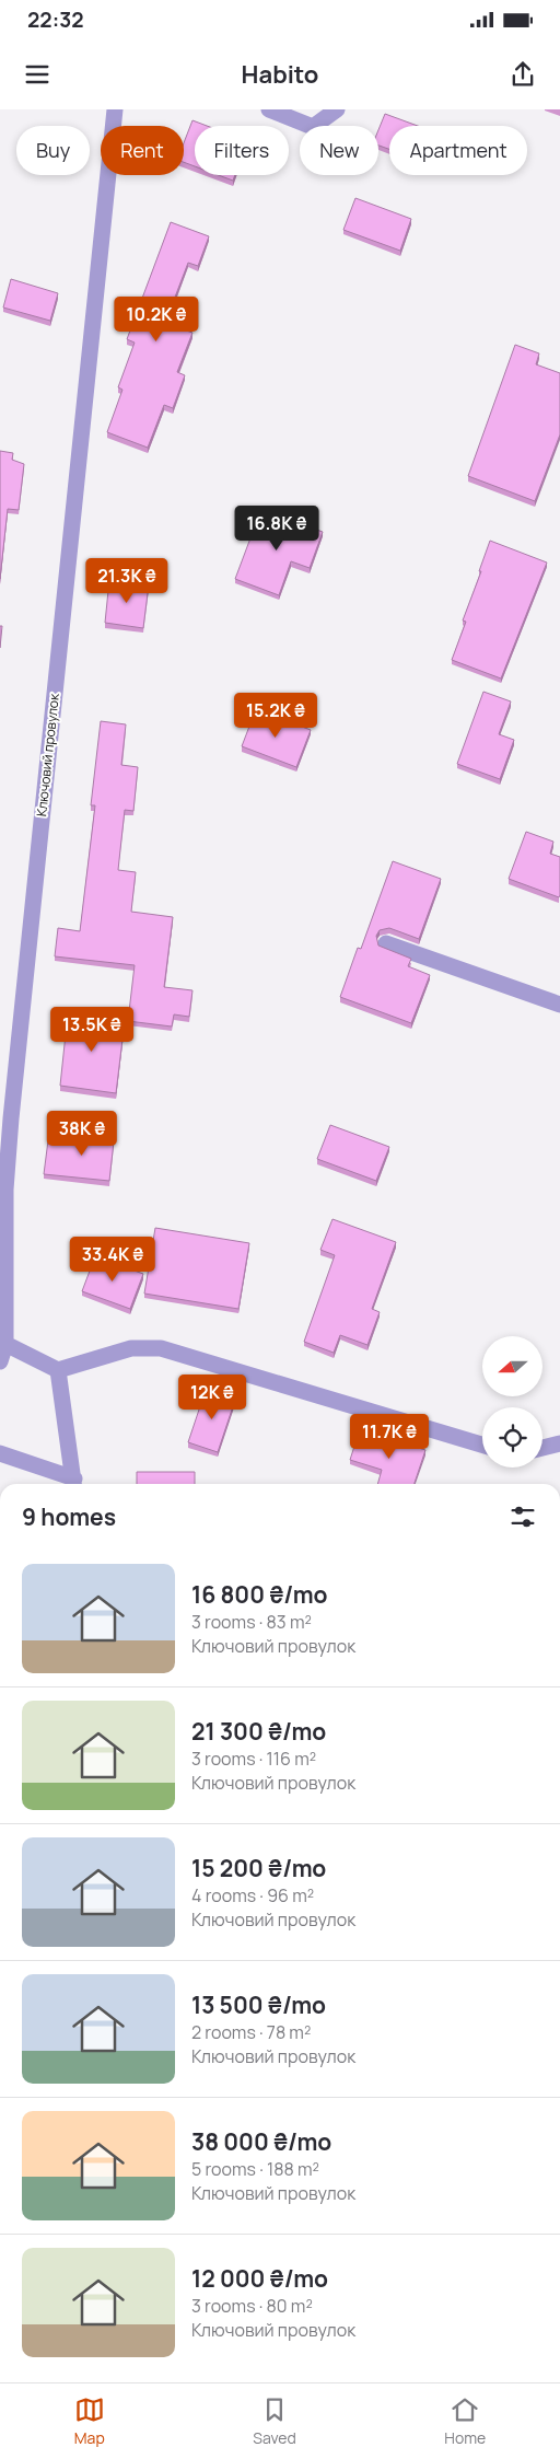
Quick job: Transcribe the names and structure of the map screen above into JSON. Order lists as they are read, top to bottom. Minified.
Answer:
{"streets":{"street":["Ключовий провулок"]},"north":"left","page":{"status":"22:32","header":"Habito","chip":["Buy","Rent","Filters","New","Apartment"],"price":["10.2K ₴","16.8K ₴","21.3K ₴","15.2K ₴","13.5K ₴","38K ₴","33.4K ₴","12K ₴","11.7K ₴"],"heading":"9 homes","list":[{"name":"16 800 ₴/mo","note":"3 rooms · 83 m² · Ключовий провулок"},{"name":"21 300 ₴/mo","note":"3 rooms · 116 m² · Ключовий провулок"},{"name":"15 200 ₴/mo","note":"4 rooms · 96 m² · Ключовий провулок"},{"name":"13 500 ₴/mo","note":"2 rooms · 78 m² · Ключовий провулок"},{"name":"38 000 ₴/mo","note":"5 rooms · 188 m² · Ключовий провулок"},{"name":"12 000 ₴/mo","note":"3 rooms · 80 m² · Ключовий провулок"}],"tabs":["Map","Saved","Home"]}}
